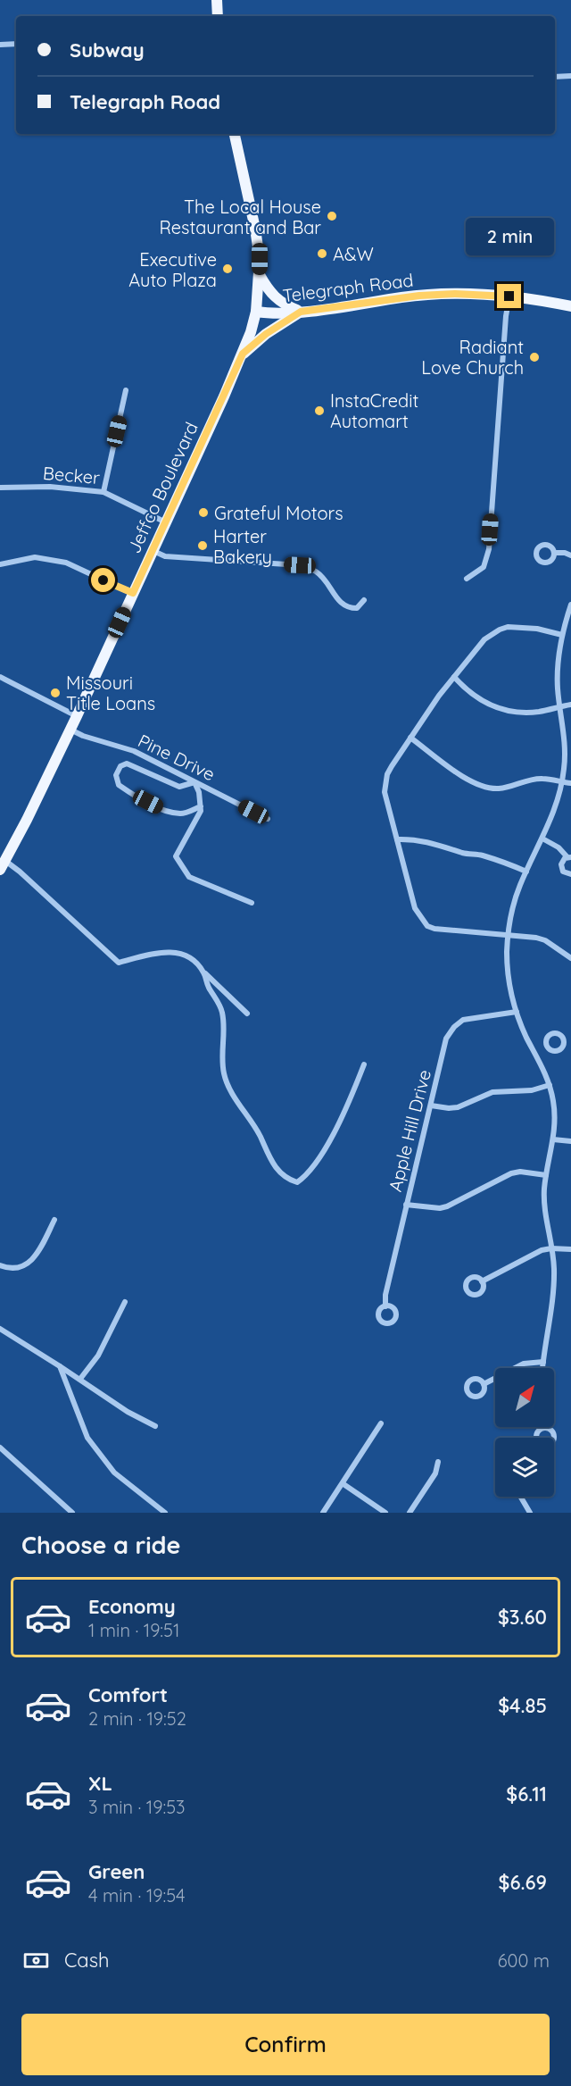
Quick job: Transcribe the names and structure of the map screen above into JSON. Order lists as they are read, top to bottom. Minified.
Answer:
{"streets":{"main road":["Telegraph Road","Jeffco Boulevard"],"street":["Becker","Pine Drive","Apple Hill Drive"]},"crossings":[["Telegraph Road","Jeffco Boulevard"],["Becker","Jeffco Boulevard"],["Jeffco Boulevard","Pine Drive"]],"places":["The Local House Restaurant and Bar","A&W","Executive Auto Plaza","Radiant Love Church","InstaCredit Automart","Grateful Motors","Harter Bakery","Missouri Title Loans"],"north":"top right","page":{"banner":["Subway","Telegraph Road"],"bubble":"2 min","heading":"Choose a ride","list":[{"name":"Economy","note":"1 min · 19:51","value":"$3.60"},{"name":"Comfort","note":"2 min · 19:52","value":"$4.85"},{"name":"XL","note":"3 min · 19:53","value":"$6.11"},{"name":"Green","note":"4 min · 19:54","value":"$6.69"}],"pay":["Cash","600 m"],"buttons":"Confirm"}}
